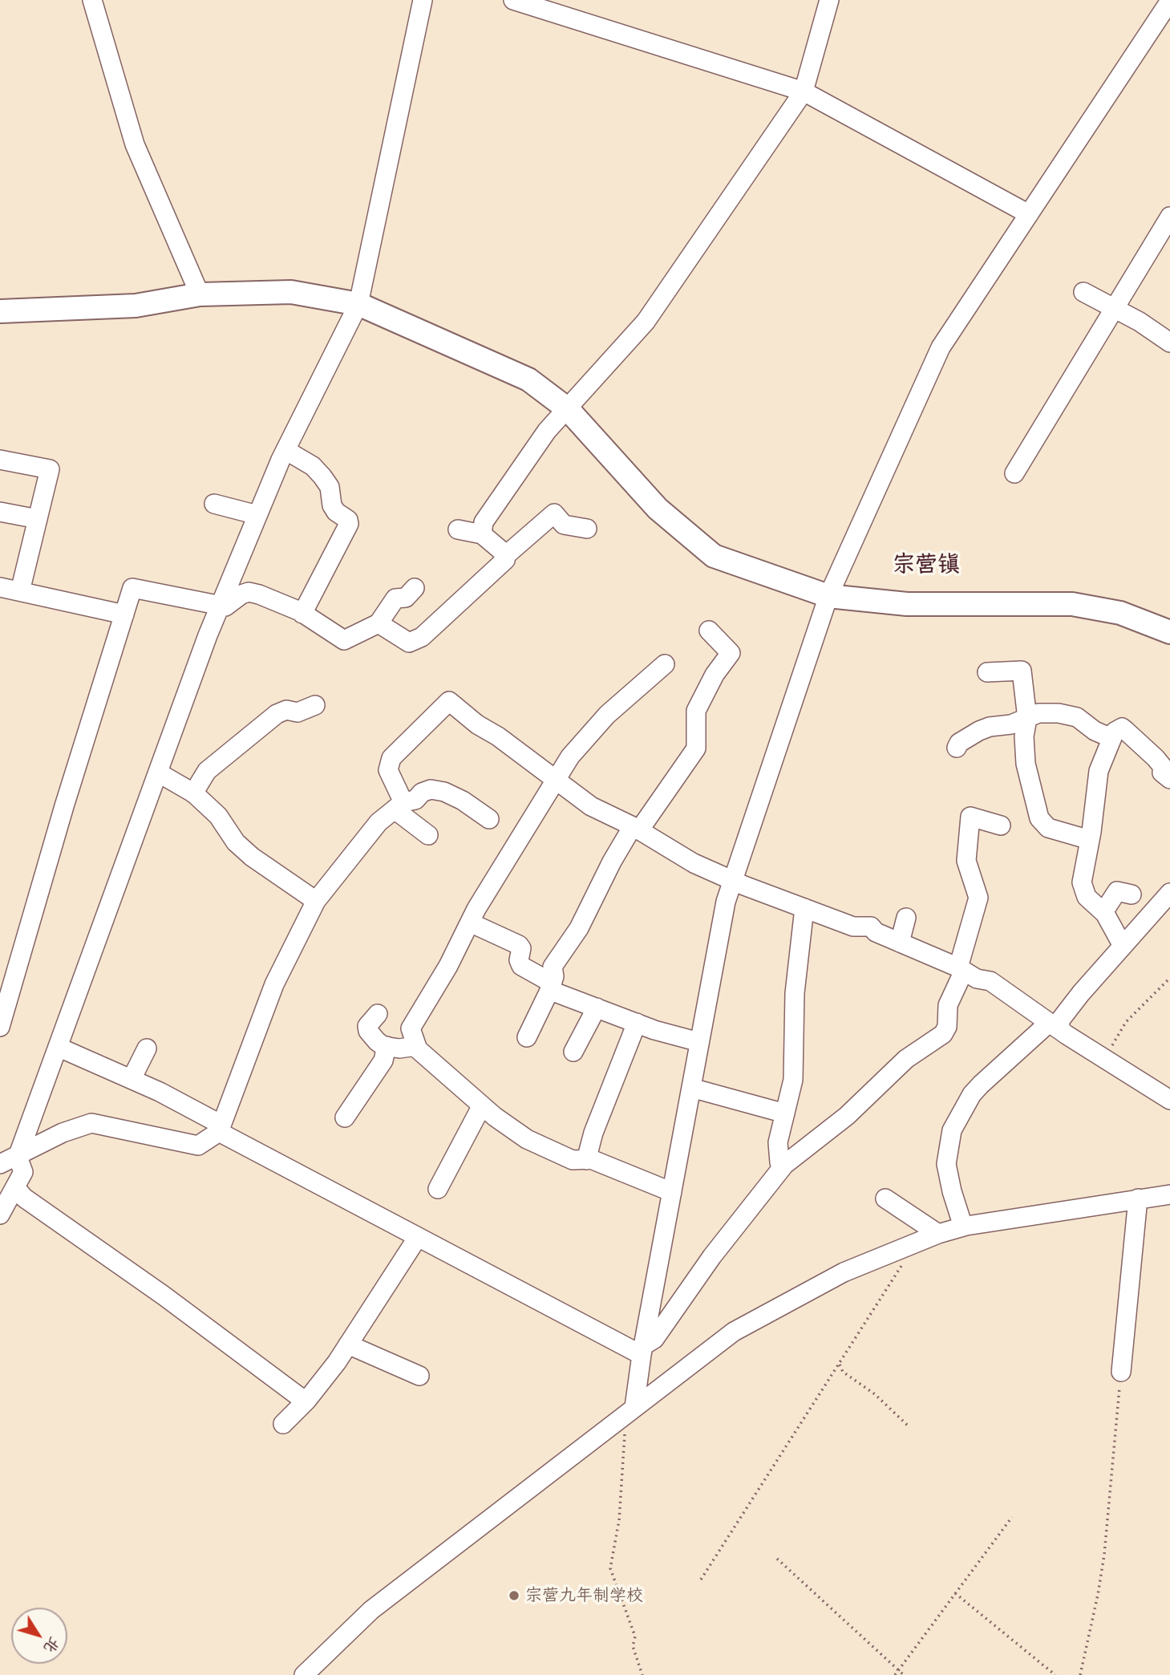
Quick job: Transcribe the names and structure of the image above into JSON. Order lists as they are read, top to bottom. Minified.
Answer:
{"districts":["宗营镇"],"places":["宗营九年制学校"],"north":"bottom right"}
